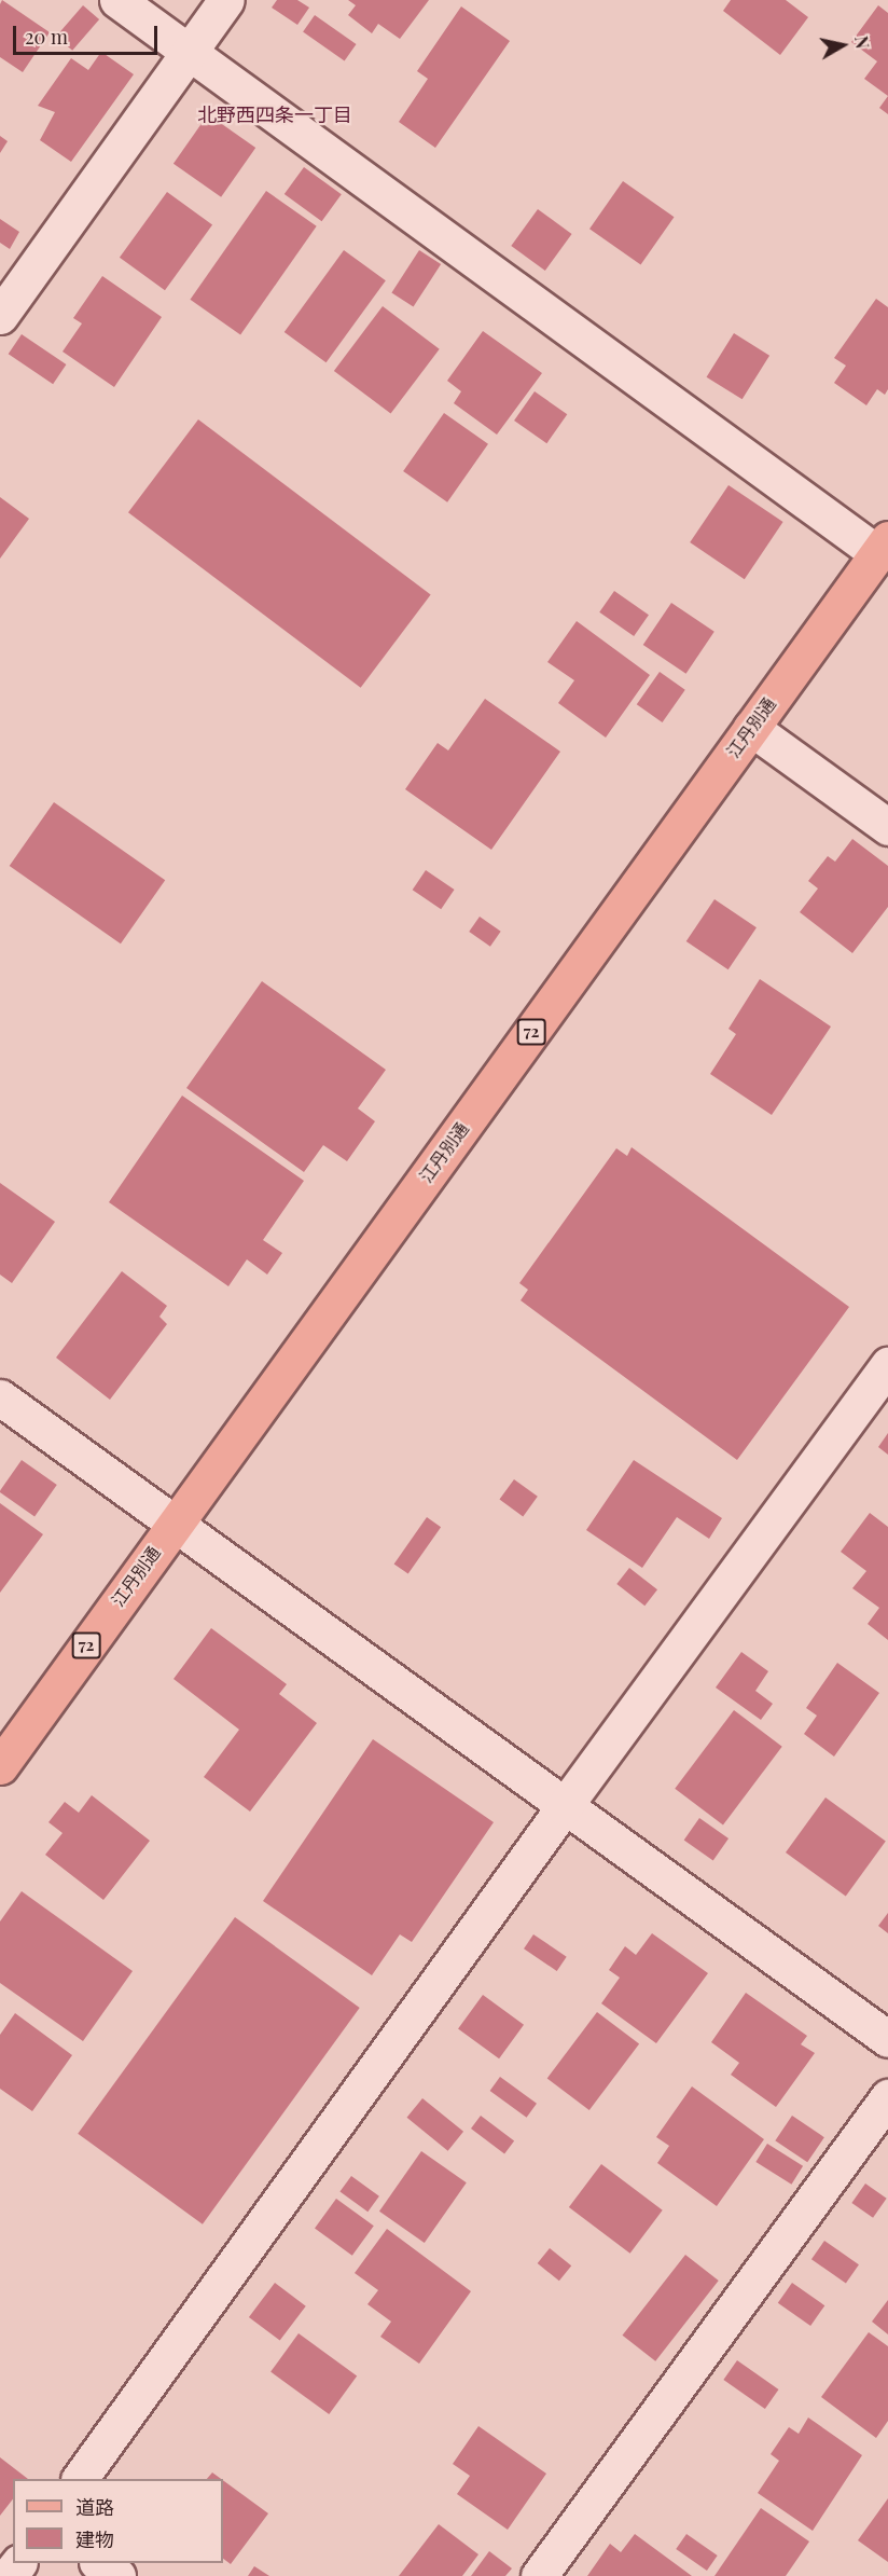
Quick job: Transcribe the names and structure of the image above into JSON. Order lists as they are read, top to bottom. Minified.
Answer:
{"streets":{"main road":["江丹別通","72"]},"districts":["北野西四条一丁目"],"legend":["道路","建物"],"scale_bar":"20 m","north":"right"}
